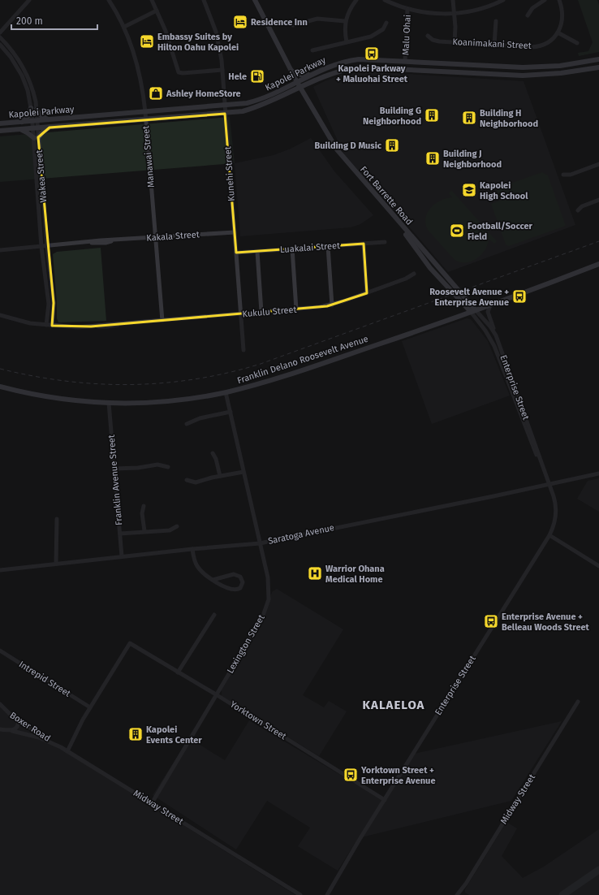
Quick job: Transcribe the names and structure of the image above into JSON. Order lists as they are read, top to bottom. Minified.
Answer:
{"streets":{"main road":["Kapolei Parkway","Fort Barrette Road","Franklin Delano Roosevelt Avenue"],"street":["Malu Ohai","Koanimakani Street","Manawai Street","Kunehi Street","Wakea Street","Kakala Street","Luakalai Street","Kukulu Street","Enterprise Street","Franklin Avenue Street","Saratoga Avenue","Lexington Street","Intrepid Street","Yorktown Street","Boxer Road","Midway Street"]},"crossings":[["Malu Ohai","Kapolei Parkway"],["Kapolei Parkway","Manawai Street"],["Kapolei Parkway","Kunehi Street"],["Kapolei Parkway","Wakea Street"],["Kapolei Parkway","Fort Barrette Road"],["Manawai Street","Kakala Street"],["Manawai Street","Kukulu Street"],["Kunehi Street","Kakala Street"],["Kunehi Street","Luakalai Street"],["Kunehi Street","Kukulu Street"],["Wakea Street","Kakala Street"],["Wakea Street","Kukulu Street"],["Fort Barrette Road","Franklin Delano Roosevelt Avenue"],["Fort Barrette Road","Enterprise Street"],["Franklin Delano Roosevelt Avenue","Enterprise Street"],["Franklin Delano Roosevelt Avenue","Franklin Avenue Street"],["Franklin Delano Roosevelt Avenue","Lexington Street"],["Enterprise Street","Saratoga Avenue"],["Enterprise Street","Yorktown Street"],["Franklin Avenue Street","Saratoga Avenue"],["Saratoga Avenue","Lexington Street"],["Lexington Street","Yorktown Street"],["Lexington Street","Midway Street"],["Intrepid Street","Yorktown Street"],["Boxer Road","Midway Street"]],"districts":["KALAELOA"],"places":{"hotel":["Residence Inn","Embassy Suites by Hilton Oahu Kapolei"],"bus stop":["Kapolei Parkway + Maluohai Street","Roosevelt Avenue + Enterprise Avenue","Enterprise Avenue + Belleau Woods Street","Yorktown Street + Enterprise Avenue"],"fuel station":["Hele"],"shop":["Ashley HomeStore"],"building":["Building G Neighborhood","Building H Neighborhood","Building D Music","Building J Neighborhood","Kapolei Events Center"],"school or university":["Kapolei High School"],"sports":["Football/Soccer Field"],"hospital":["Warrior Ohana Medical Home"]},"scale_bar":"200 m"}
